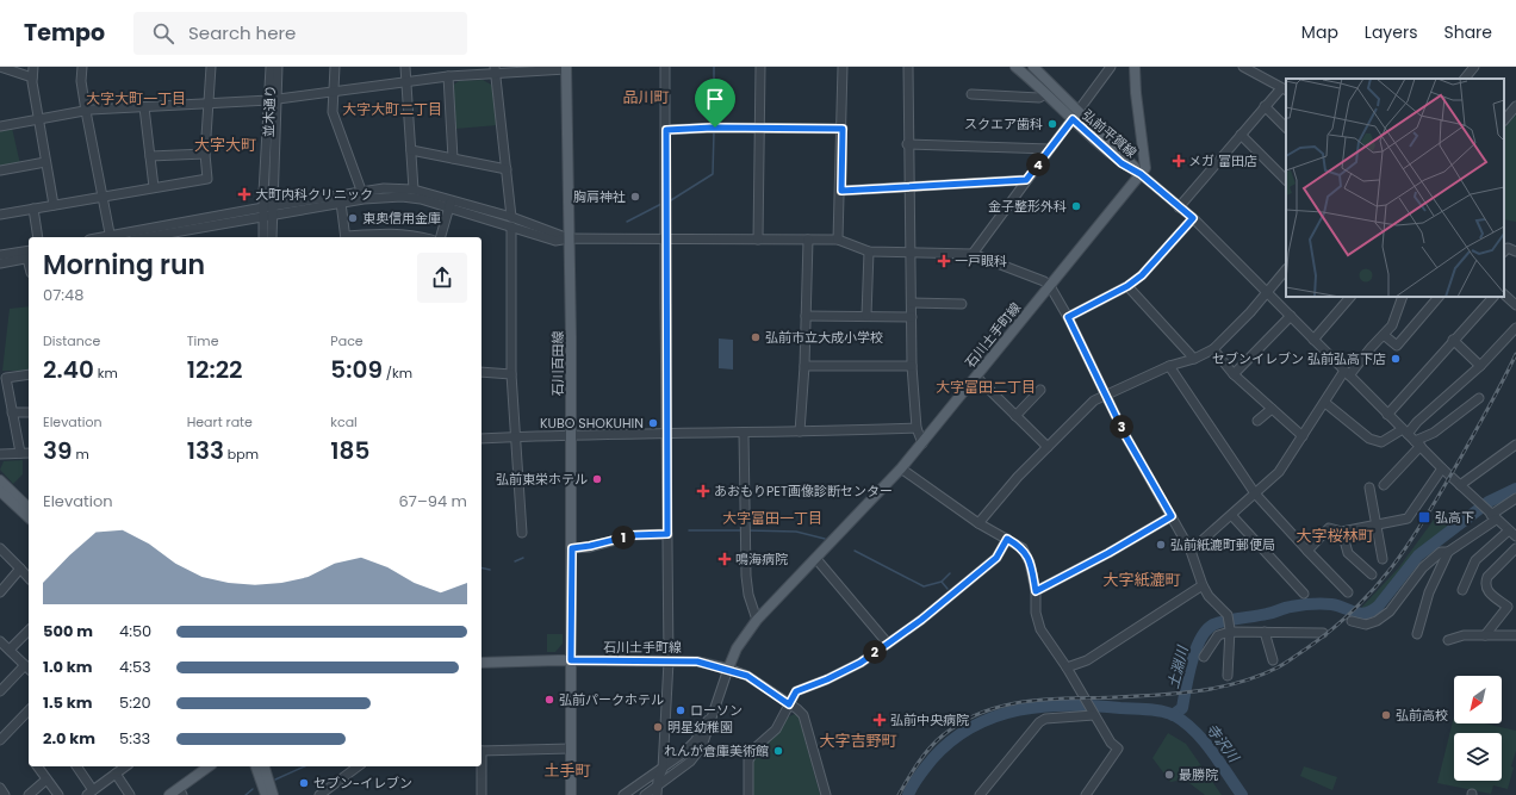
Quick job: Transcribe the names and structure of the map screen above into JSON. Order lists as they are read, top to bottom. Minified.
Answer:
{"streets":{"main road":["弘前平賀線","石川土手町線","石川百田線"],"street":["並木通り"]},"crossings":[["弘前平賀線","石川土手町線"],["石川土手町線","石川百田線"]],"districts":["品川町","大字大町一丁目","大字大町二丁目","大字大町","大字富田二丁目","大字富田一丁目","大字桜林町","大字紙漉町","大字吉野町","土手町"],"water":["土淵川","寺沢川"],"places":{"other":["スクエア歯科","胸肩神社","金子整形外科","東奥信用金庫","弘前市立大成小学校","セブンイレブン 弘前弘高下店","KUBO SHOKUHIN","弘前東栄ホテル","弘前紙漉町郵便局","弘前パークホテル","ローソン","弘前高校","明星幼稚園","れんが倉庫美術館","最勝院","セブン-イレブン"],"health":["メガ 富田店","大町内科クリニック","一戸眼科","あおもりPET画像診断センター","鳴海病院","弘前中央病院"],"transit":["弘高下"]},"north":"bottom left","page":{"header":"Tempo","search":"Search here","nav":["Map","Layers","Share"],"pins":["4","3","1","2"],"heading":["Morning run","07:48"],"stats":[["Distance","2.40 km"],["Time","12:22"],["Pace","5:09 /km"],["Elevation","39 m"],["Heart rate","133 bpm"],["kcal","185"]],"chart":["Elevation","67–94 m"],"list":[{"name":"500 m","note":"4:50"},{"name":"1.0 km","note":"4:53"},{"name":"1.5 km","note":"5:20"},{"name":"2.0 km","note":"5:33"}]}}
